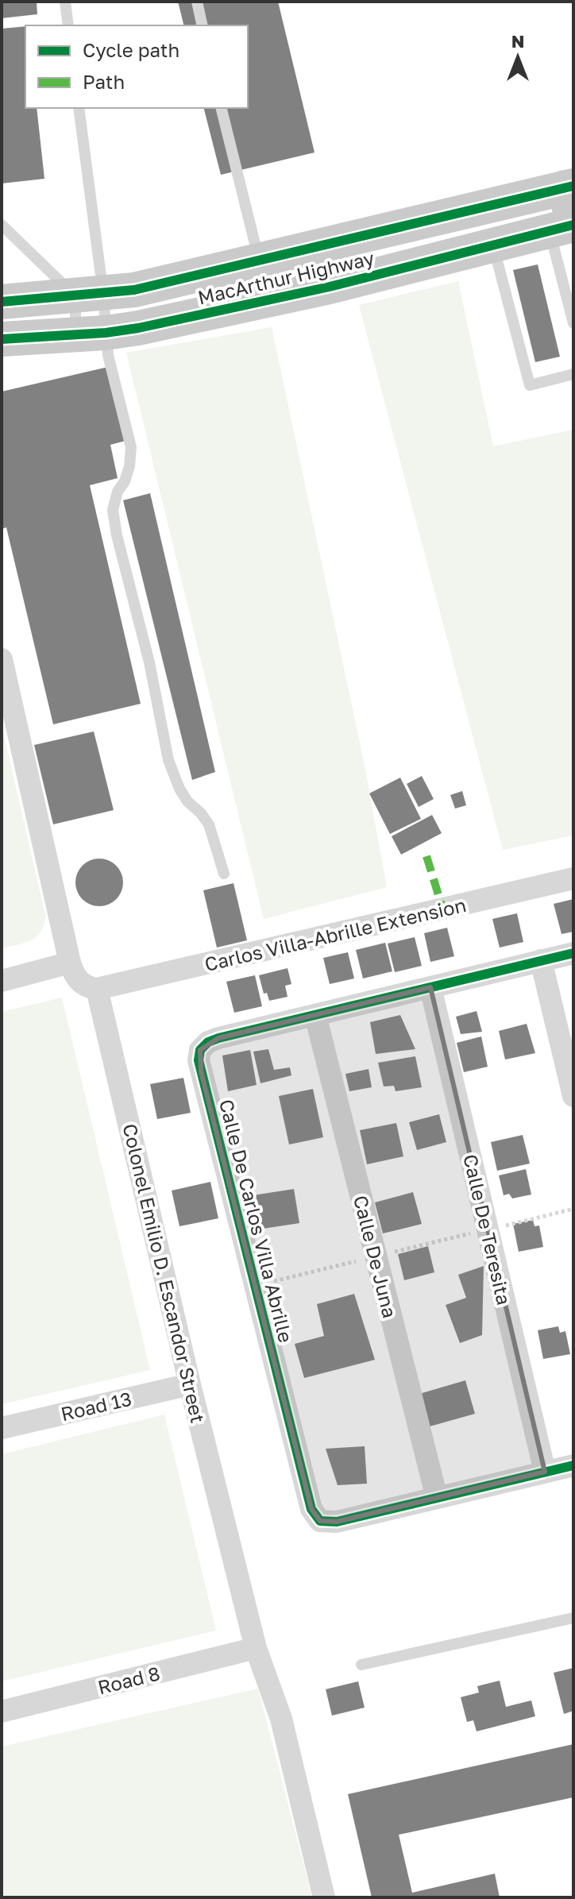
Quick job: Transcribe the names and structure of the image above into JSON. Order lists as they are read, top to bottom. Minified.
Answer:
{"streets":{"main road":["MacArthur Highway"],"street":["Carlos Villa-Abrille Extension","Calle De Carlos Villa Abrille","Calle De Teresita","Calle De Juna","Colonel Emilio D. Escandor Street","Road 13","Road 8"]},"crossings":[["Carlos Villa-Abrille Extension","Colonel Emilio D. Escandor Street"],["Calle De Carlos Villa Abrille","Calle De Teresita"],["Calle De Carlos Villa Abrille","Calle De Juna"],["Colonel Emilio D. Escandor Street","Road 13"],["Colonel Emilio D. Escandor Street","Road 8"]],"legend":["Cycle path","Path"],"north":"top"}
